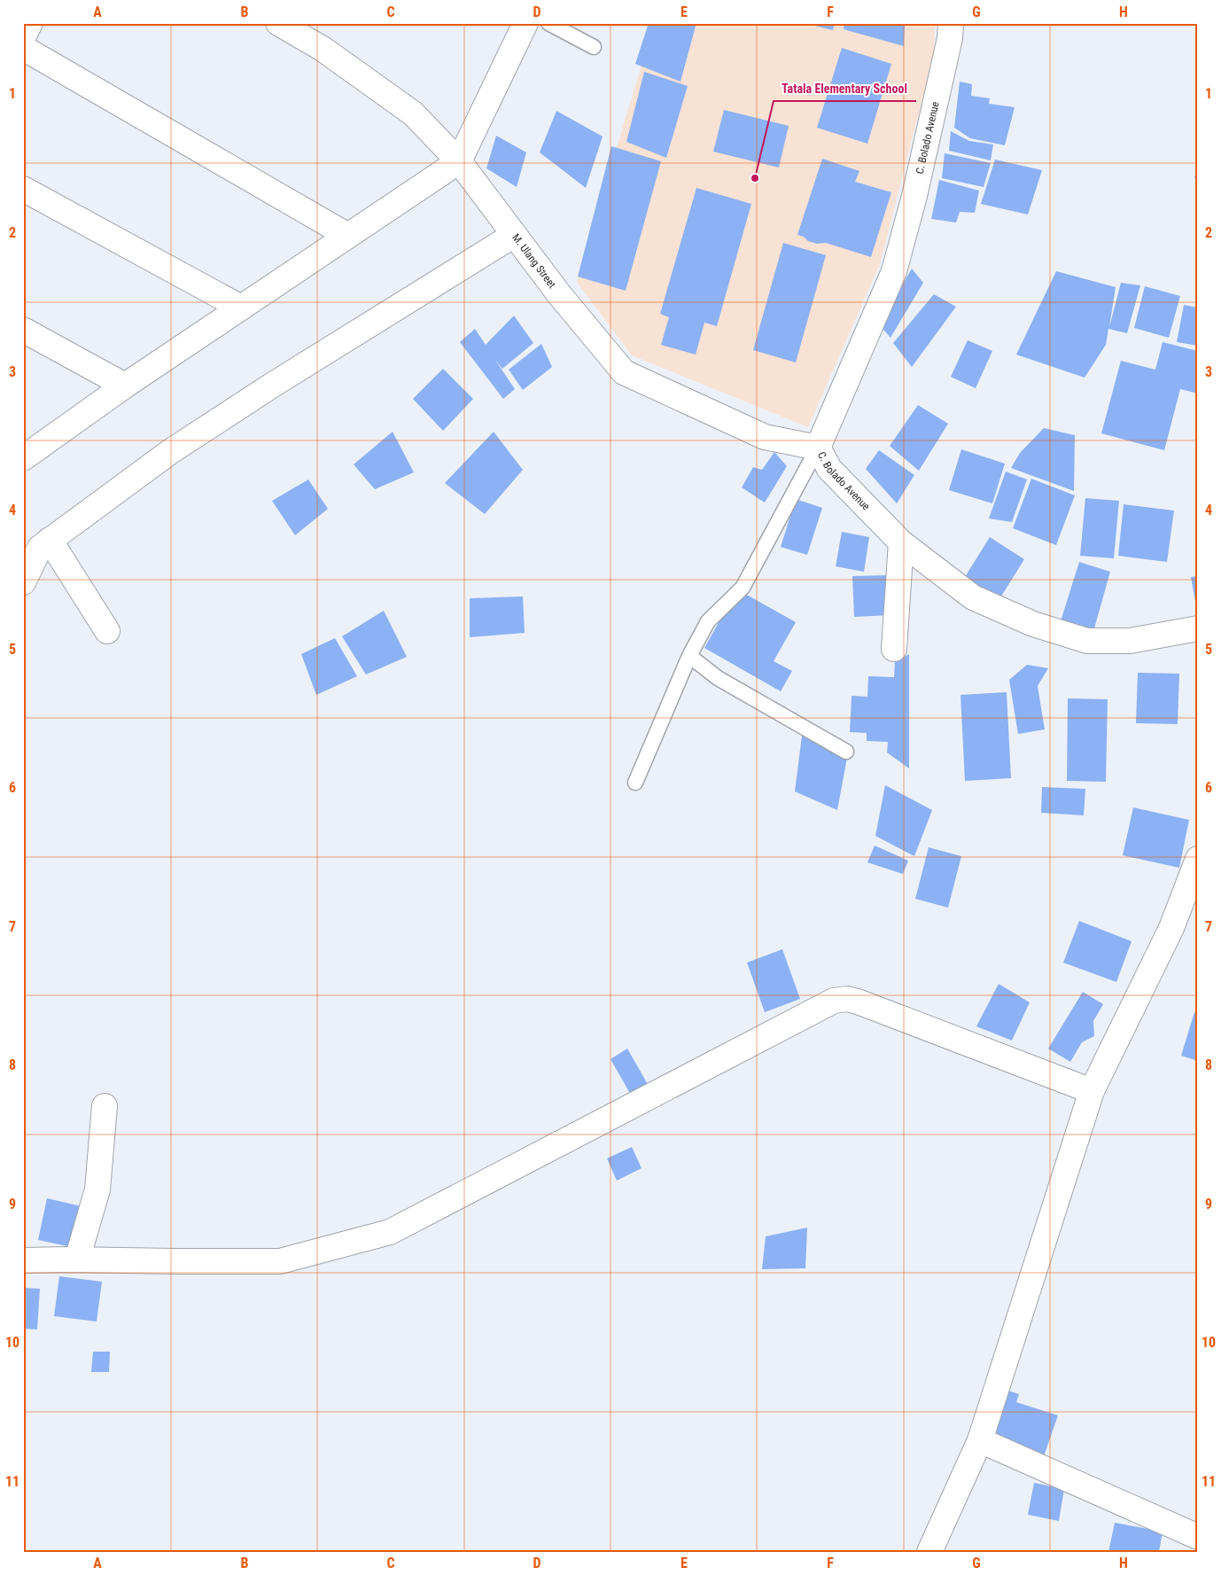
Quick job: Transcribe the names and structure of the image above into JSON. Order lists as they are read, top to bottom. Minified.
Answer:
{"streets":{"street":["C. Bolado Avenue","M. Ulang Street"]},"crossings":[["C. Bolado Avenue","M. Ulang Street"]],"places":["Tatala Elementary School"],"grid":{"columns":["A","B","C","D","E","F","G","H"],"rows":["1","2","3","4","5","6","7","8","9","10","11"]}}
